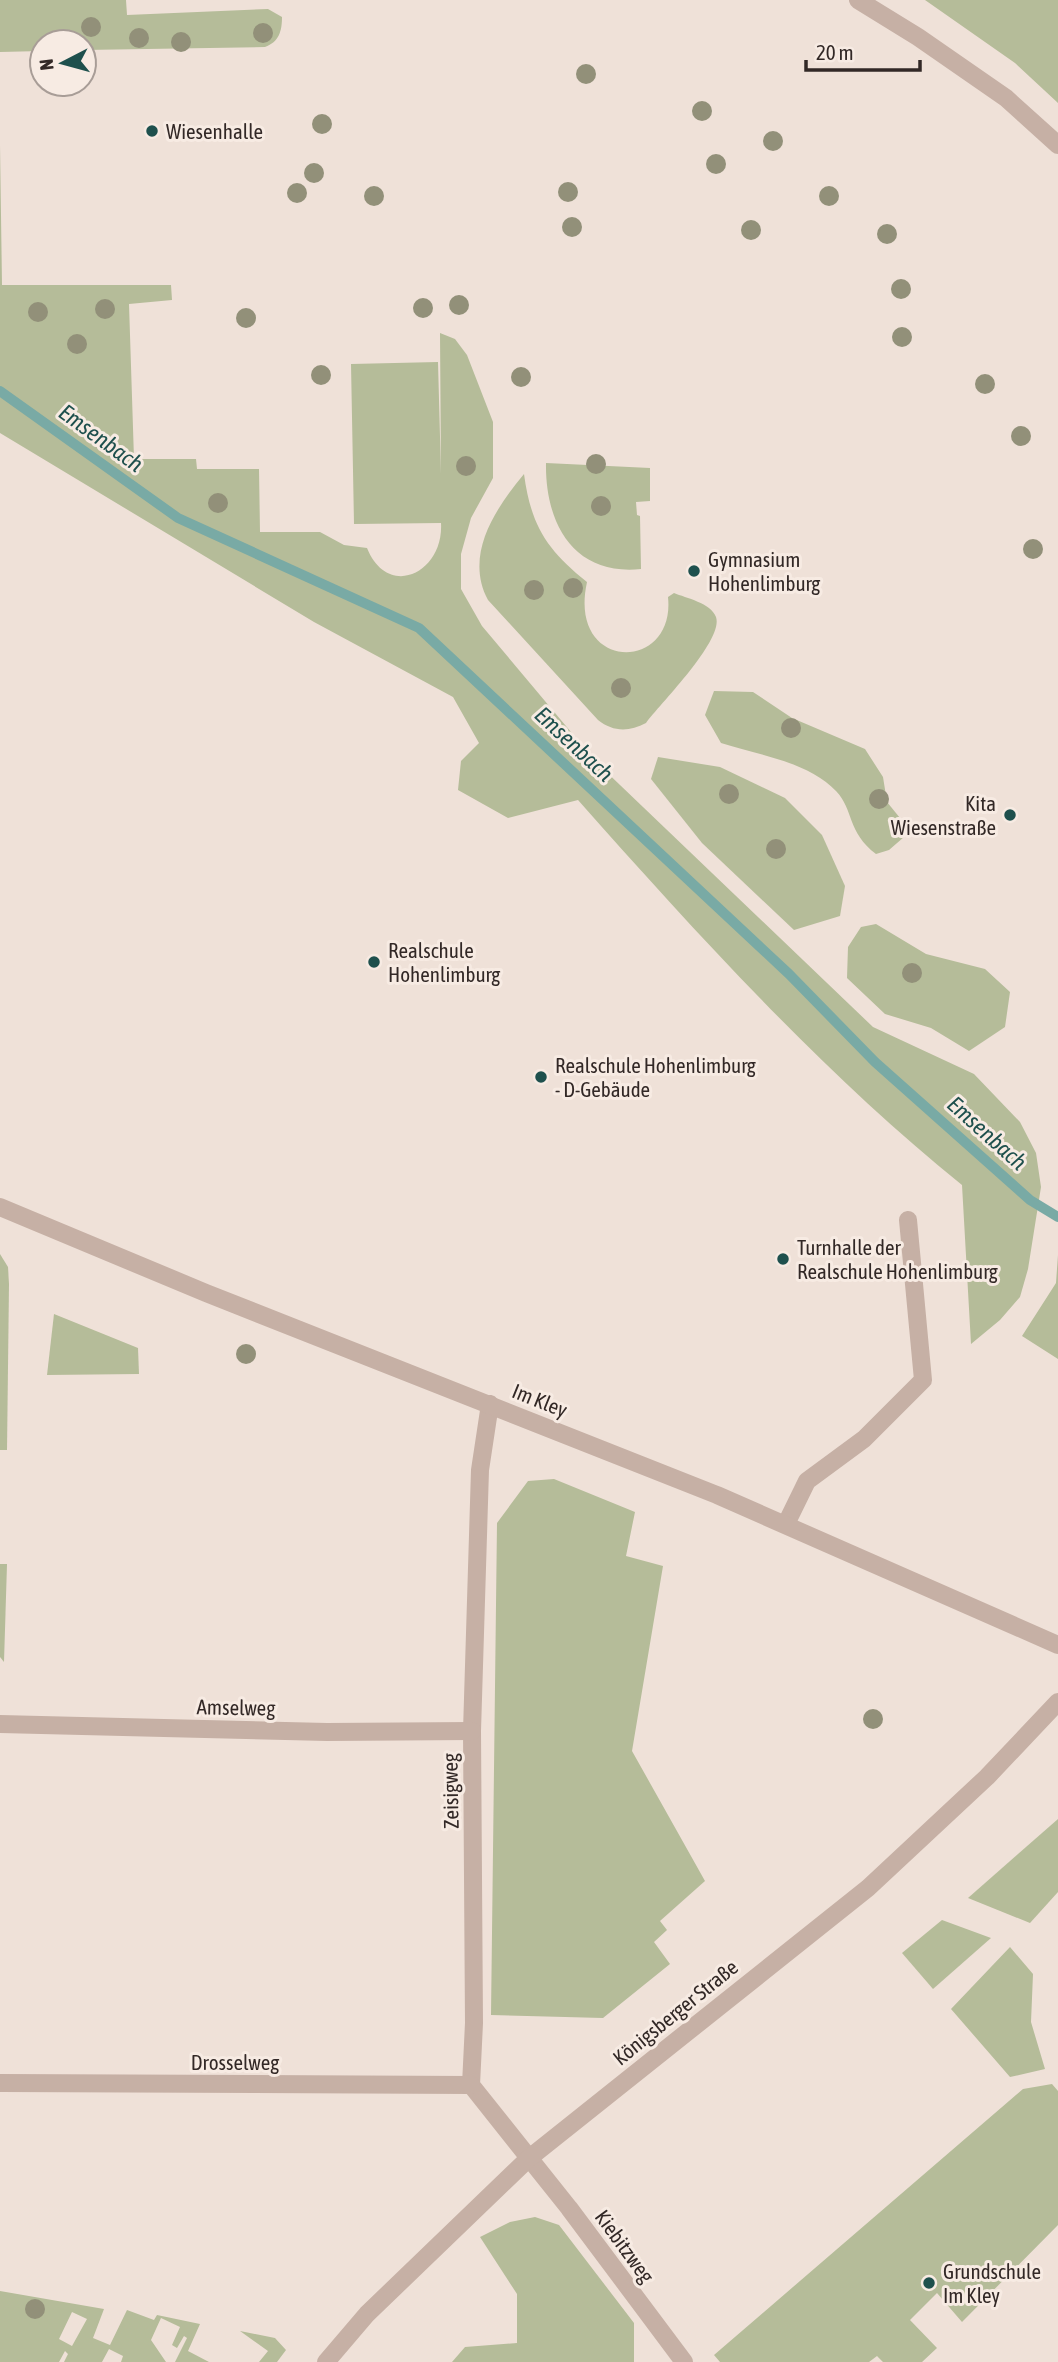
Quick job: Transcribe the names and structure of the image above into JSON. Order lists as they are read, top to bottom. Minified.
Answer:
{"streets":{"street":["Im Kley","Amselweg","Zeisigweg","Königsberger Straße","Drosselweg","Kiebitzweg"]},"crossings":[["Im Kley","Zeisigweg"],["Amselweg","Zeisigweg"],["Zeisigweg","Drosselweg"],["Königsberger Straße","Kiebitzweg"]],"water":["Emsenbach"],"places":["Wiesenhalle","Gymnasium Hohenlimburg","Kita Wiesenstraße","Realschule Hohenlimburg","Realschule Hohenlimburg - D-Gebäude","Turnhalle der Realschule Hohenlimburg","Grundschule Im Kley"],"scale_bar":"20 m","north":"left"}
